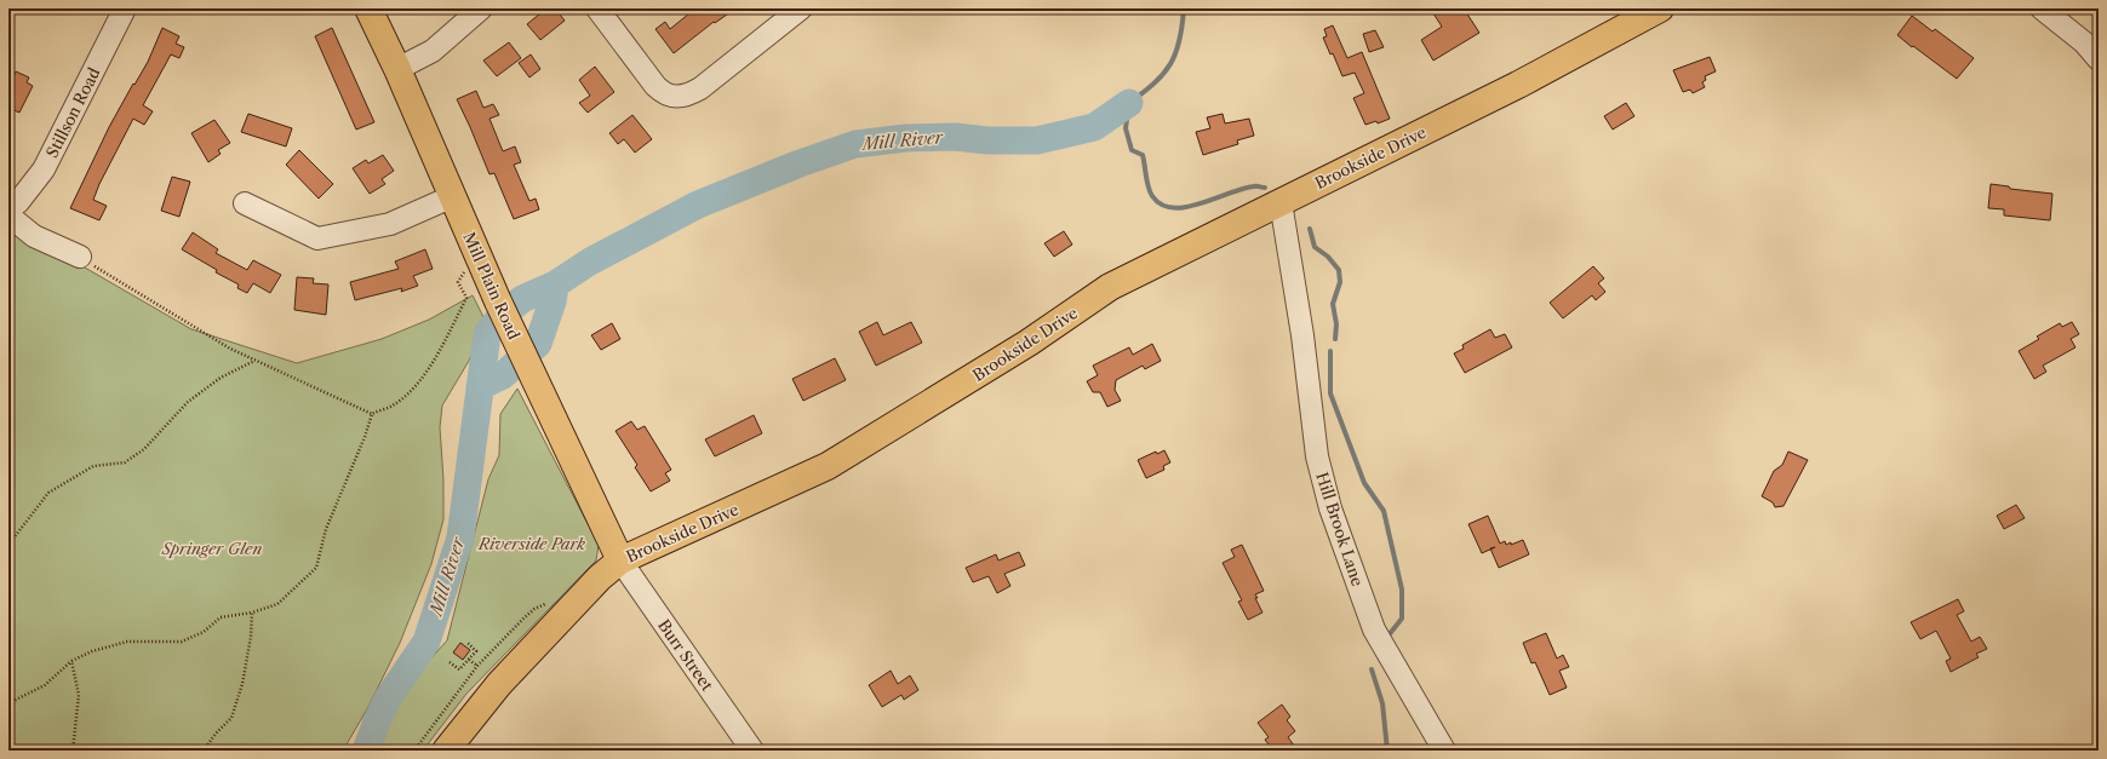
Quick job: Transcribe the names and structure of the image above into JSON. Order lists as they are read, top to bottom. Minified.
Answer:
{"streets":{"main road":["Brookside Drive","Mill Plain Road"],"street":["Stillson Road","Hill Brook Lane","Burr Street"]},"crossings":[["Brookside Drive","Mill Plain Road"],["Brookside Drive","Hill Brook Lane"],["Brookside Drive","Burr Street"],["Mill Plain Road","Burr Street"]],"water":["Mill River"],"parks":["Riverside Park","Springer Glen"]}
